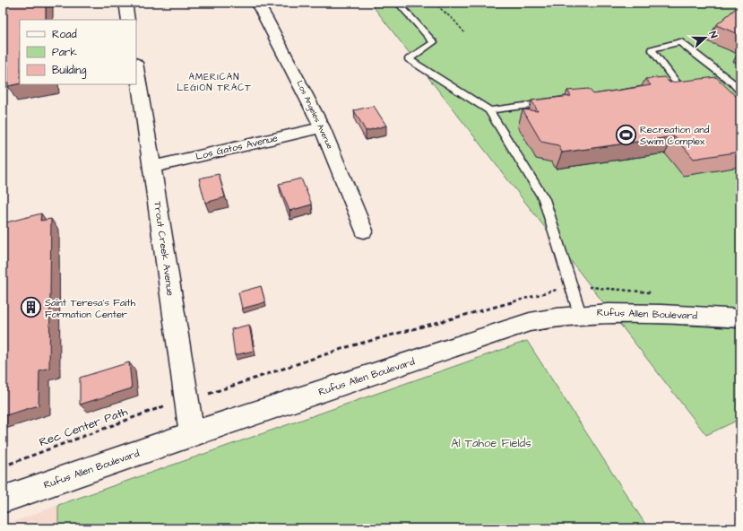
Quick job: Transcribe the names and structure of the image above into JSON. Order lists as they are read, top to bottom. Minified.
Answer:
{"streets":{"street":["Los Angeles Avenue","Los Gatos Avenue","Trout Creek Avenue","Rufus Allen Boulevard"],"path":["Rec Center Path"]},"crossings":[["Los Angeles Avenue","Los Gatos Avenue"],["Los Gatos Avenue","Trout Creek Avenue"],["Trout Creek Avenue","Rufus Allen Boulevard"]],"districts":["AMERICAN LEGION TRACT"],"parks":["Al Tahoe Fields"],"places":{"sports":["Recreation and Swim Complex"],"building":["Saint Teresa's Faith Formation Center"]},"legend":["Road","Park","Building"],"north":"right"}
